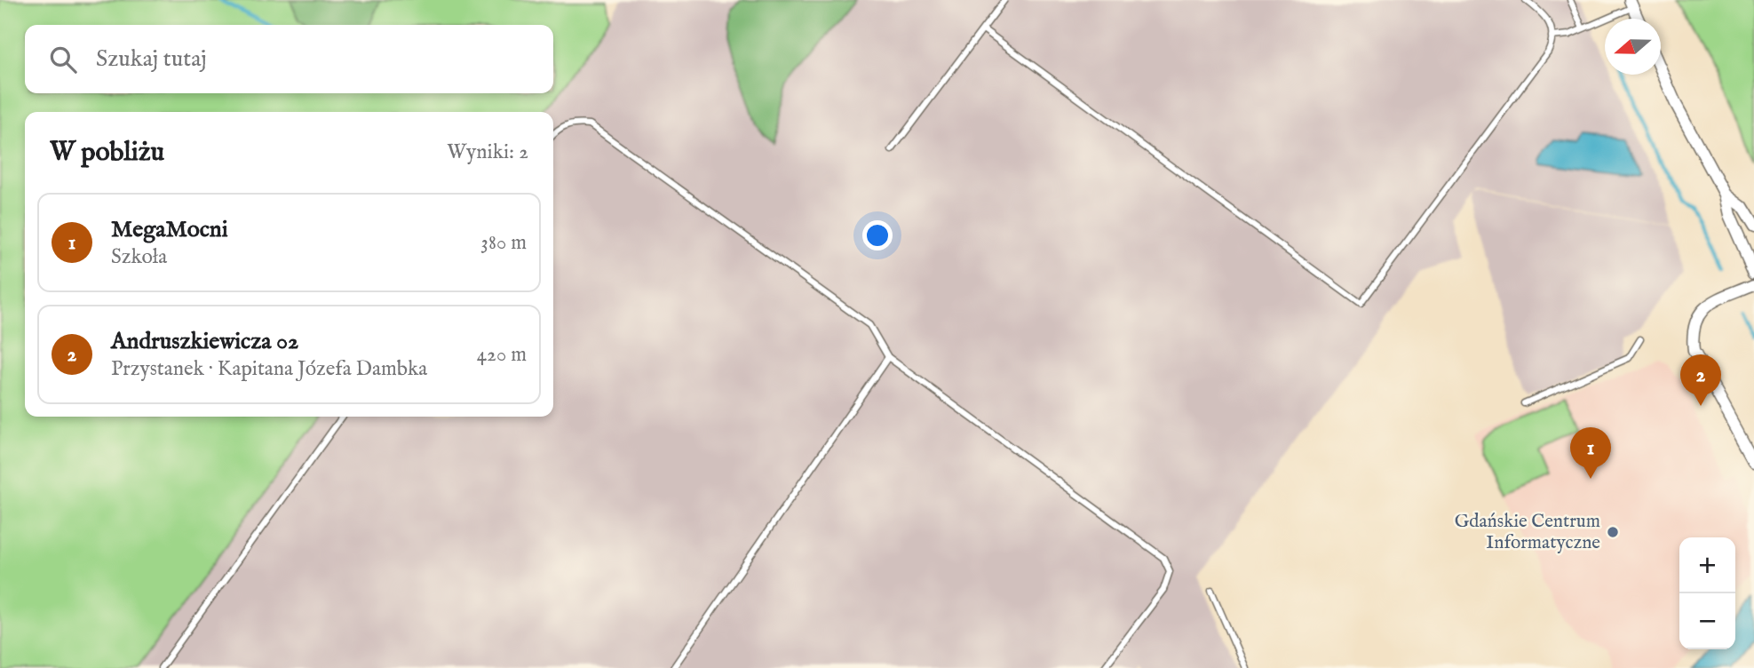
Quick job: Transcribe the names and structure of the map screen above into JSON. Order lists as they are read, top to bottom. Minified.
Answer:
{"places":["Gdańskie Centrum Informatyczne"],"north":"left","page":{"search":"Szukaj tutaj","heading":["W pobliżu","Wyniki: 2"],"list":[{"mark":"1","name":"MegaMocni","note":"Szkoła","value":"380 m"},{"mark":"2","name":"Andruszkiewicza 02","note":"Przystanek · Kapitana Józefa Dambka","value":"420 m"}],"pins":["2","1"],"map_buttons":["+","−"]}}
